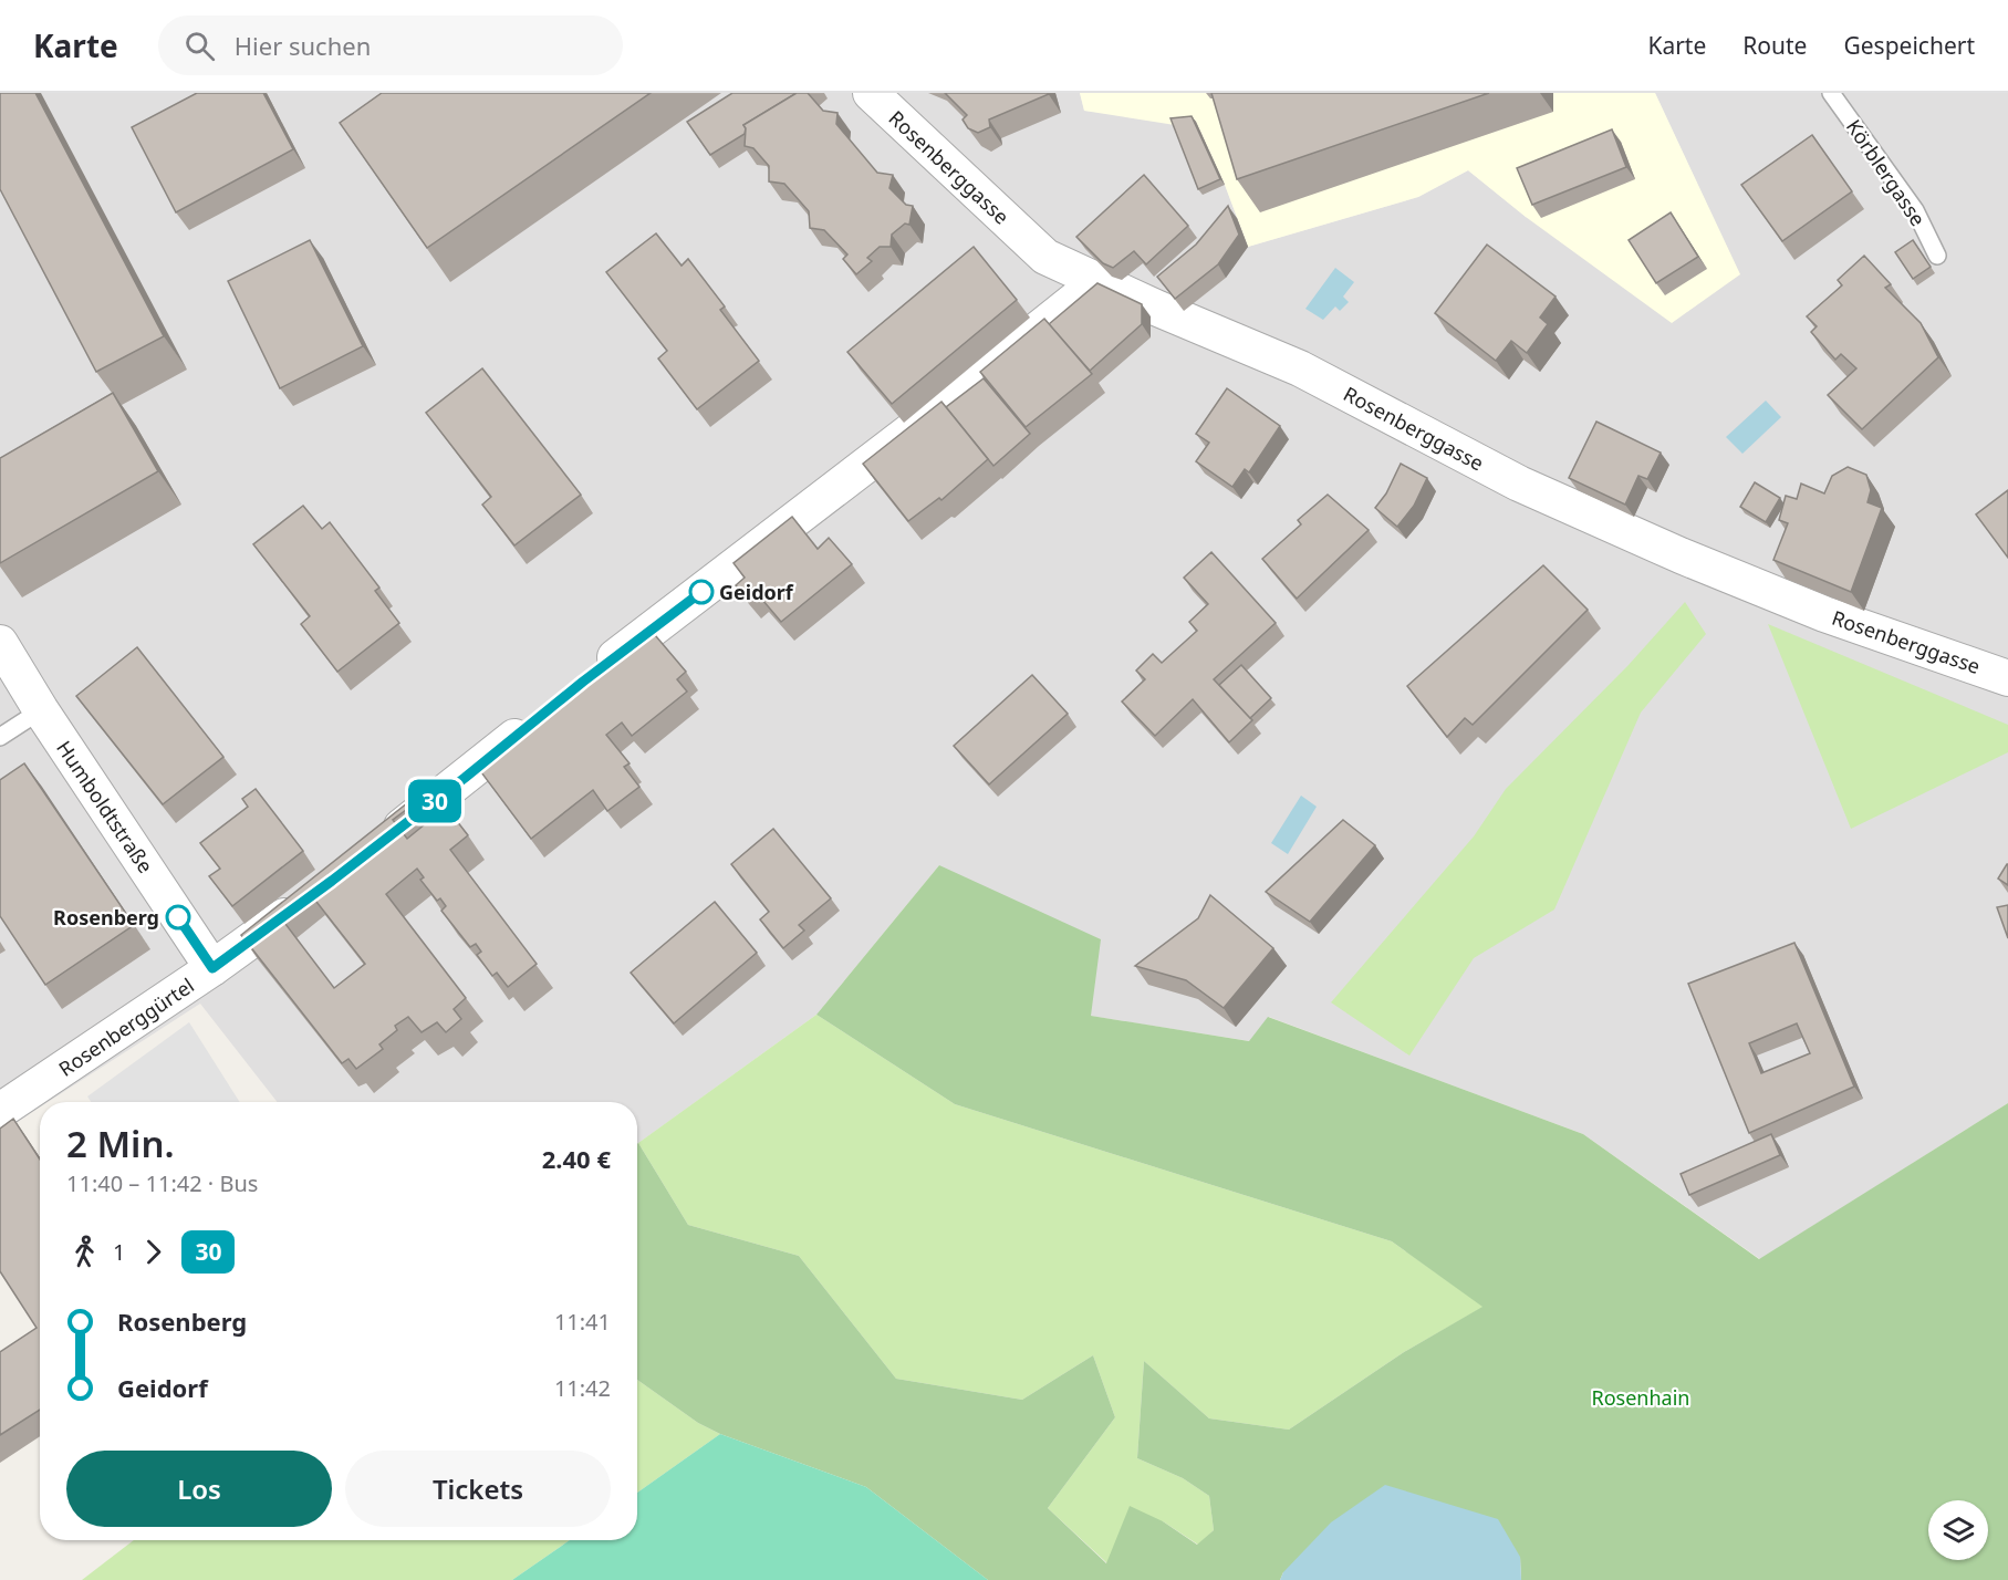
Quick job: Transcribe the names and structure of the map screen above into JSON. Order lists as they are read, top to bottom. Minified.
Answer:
{"streets":{"street":["Rosenberggasse","Humboldtstraße","Rosenberggürtel"],"lane":["Körblergasse"]},"crossings":[["Humboldtstraße","Rosenberggürtel"]],"parks":["Rosenhain"],"places":["Geidorf","Rosenberg"],"lines":["bus line 30"],"page":{"header":"Karte","search":"Hier suchen","nav":["Karte","Route","Gespeichert"],"on_map":"30","heading":["2 Min.","11:40 – 11:42 · Bus","2.40 €"],"legs":["1","30"],"list":[{"name":"Rosenberg","value":"11:41"},{"name":"Geidorf","value":"11:42"}],"buttons":["Los","Tickets"]}}
